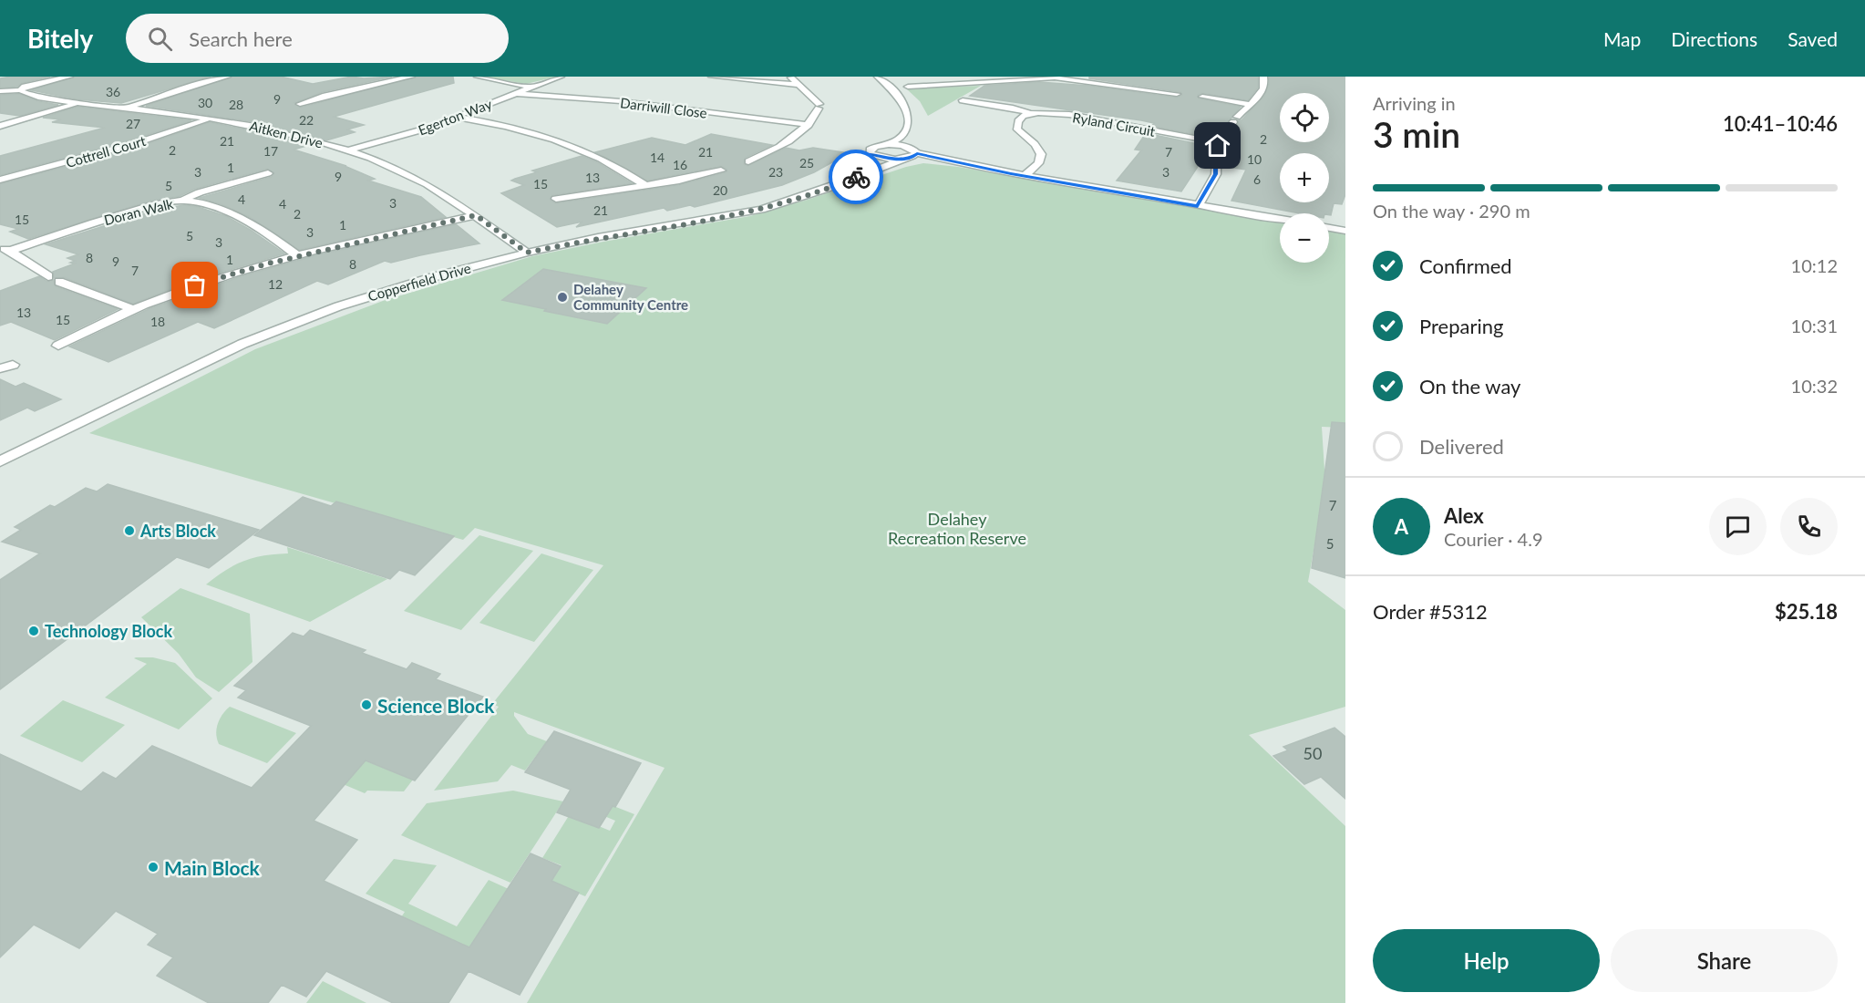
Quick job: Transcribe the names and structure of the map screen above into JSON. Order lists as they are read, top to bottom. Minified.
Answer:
{"streets":{"street":["Darriwill Close","Egerton Way","Ryland Circuit","Aitken Drive","Cottrell Court","Doran Walk","Copperfield Drive"]},"crossings":[["Darriwill Close","Egerton Way"],["Egerton Way","Aitken Drive"],["Aitken Drive","Cottrell Court"],["Aitken Drive","Copperfield Drive"]],"parks":["Delahey Recreation Reserve"],"places":["Delahey Community Centre","Arts Block","Technology Block","Science Block","Main Block"],"house_numbers":["36","9","30","28","22","27","2","21","2","17","21","7","14","10","25","16","1","3","23","3","9","13","6","15","5","20","4","3","4","21","2","15","1","3","5","3","8","1","9","8","7","12","13","15","18","7","5","50"],"page":{"header":"Bitely","search":"Search here","nav":["Map","Directions","Saved"],"heading":["3 min","Arriving in","10:41–10:46"],"panel":["Alex","Courier · 4.9","Order #5312","$25.18"],"map_buttons":["+","−"],"bar":"On the way · 290 m","list":[["Confirmed","10:12"],["Preparing","10:31"],["On the way","10:32"],"Delivered"],"round":"A","buttons":["Help","Share"]}}
